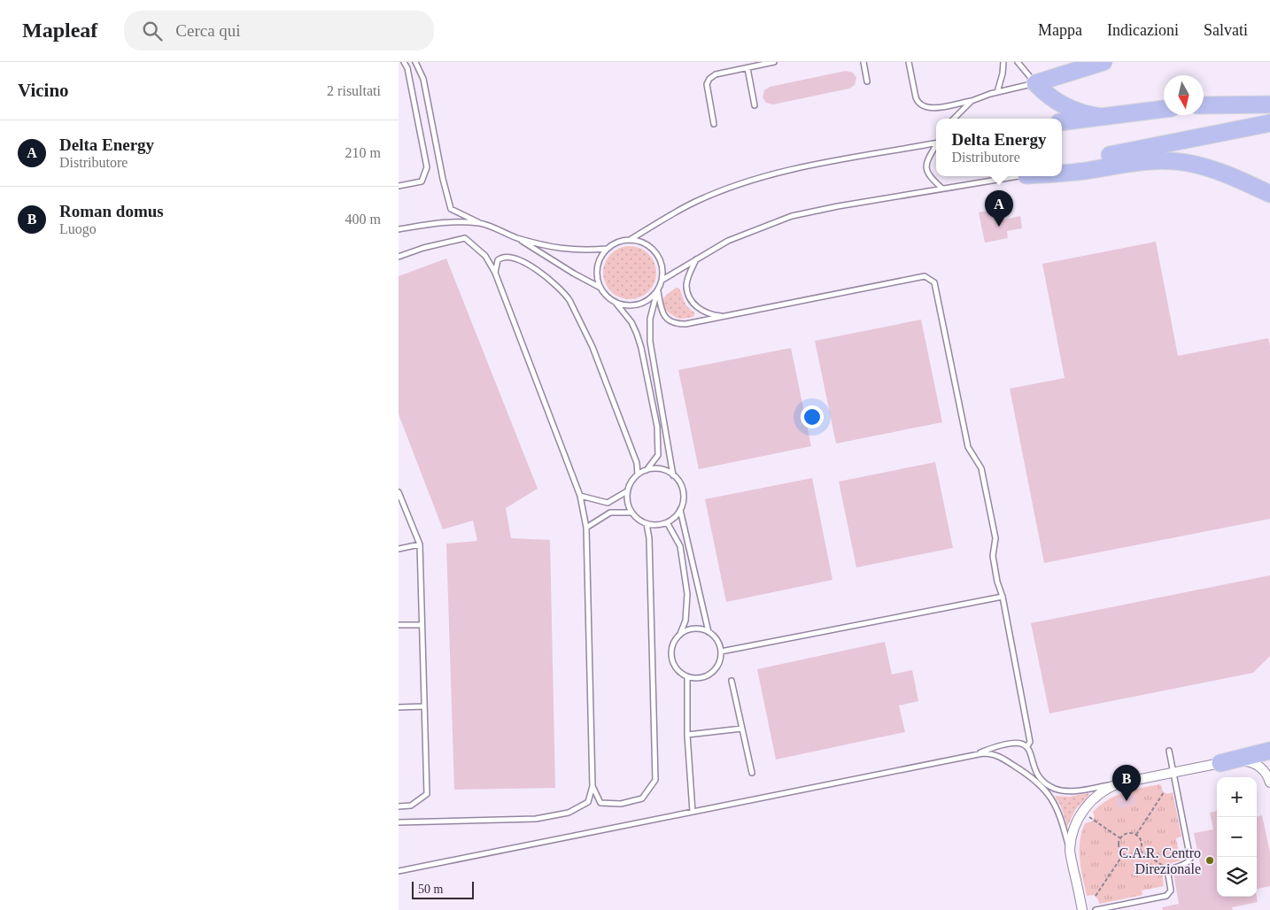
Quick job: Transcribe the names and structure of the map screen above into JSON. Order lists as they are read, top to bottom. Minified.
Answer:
{"places":["C.A.R. Centro Direzionale"],"scale_bar":"50 m","north":"bottom","page":{"header":"Mapleaf","search":"Cerca qui","nav":["Mappa","Indicazioni","Salvati"],"heading":["Vicino","2 risultati"],"popup":["Delta Energy","Distributore"],"list":[{"mark":"A","name":"Delta Energy","note":"Distributore","value":"210 m"},{"mark":"B","name":"Roman domus","note":"Luogo","value":"400 m"}],"pins":["A","B"],"map_buttons":["+","−"],"scale":"50 m"}}
